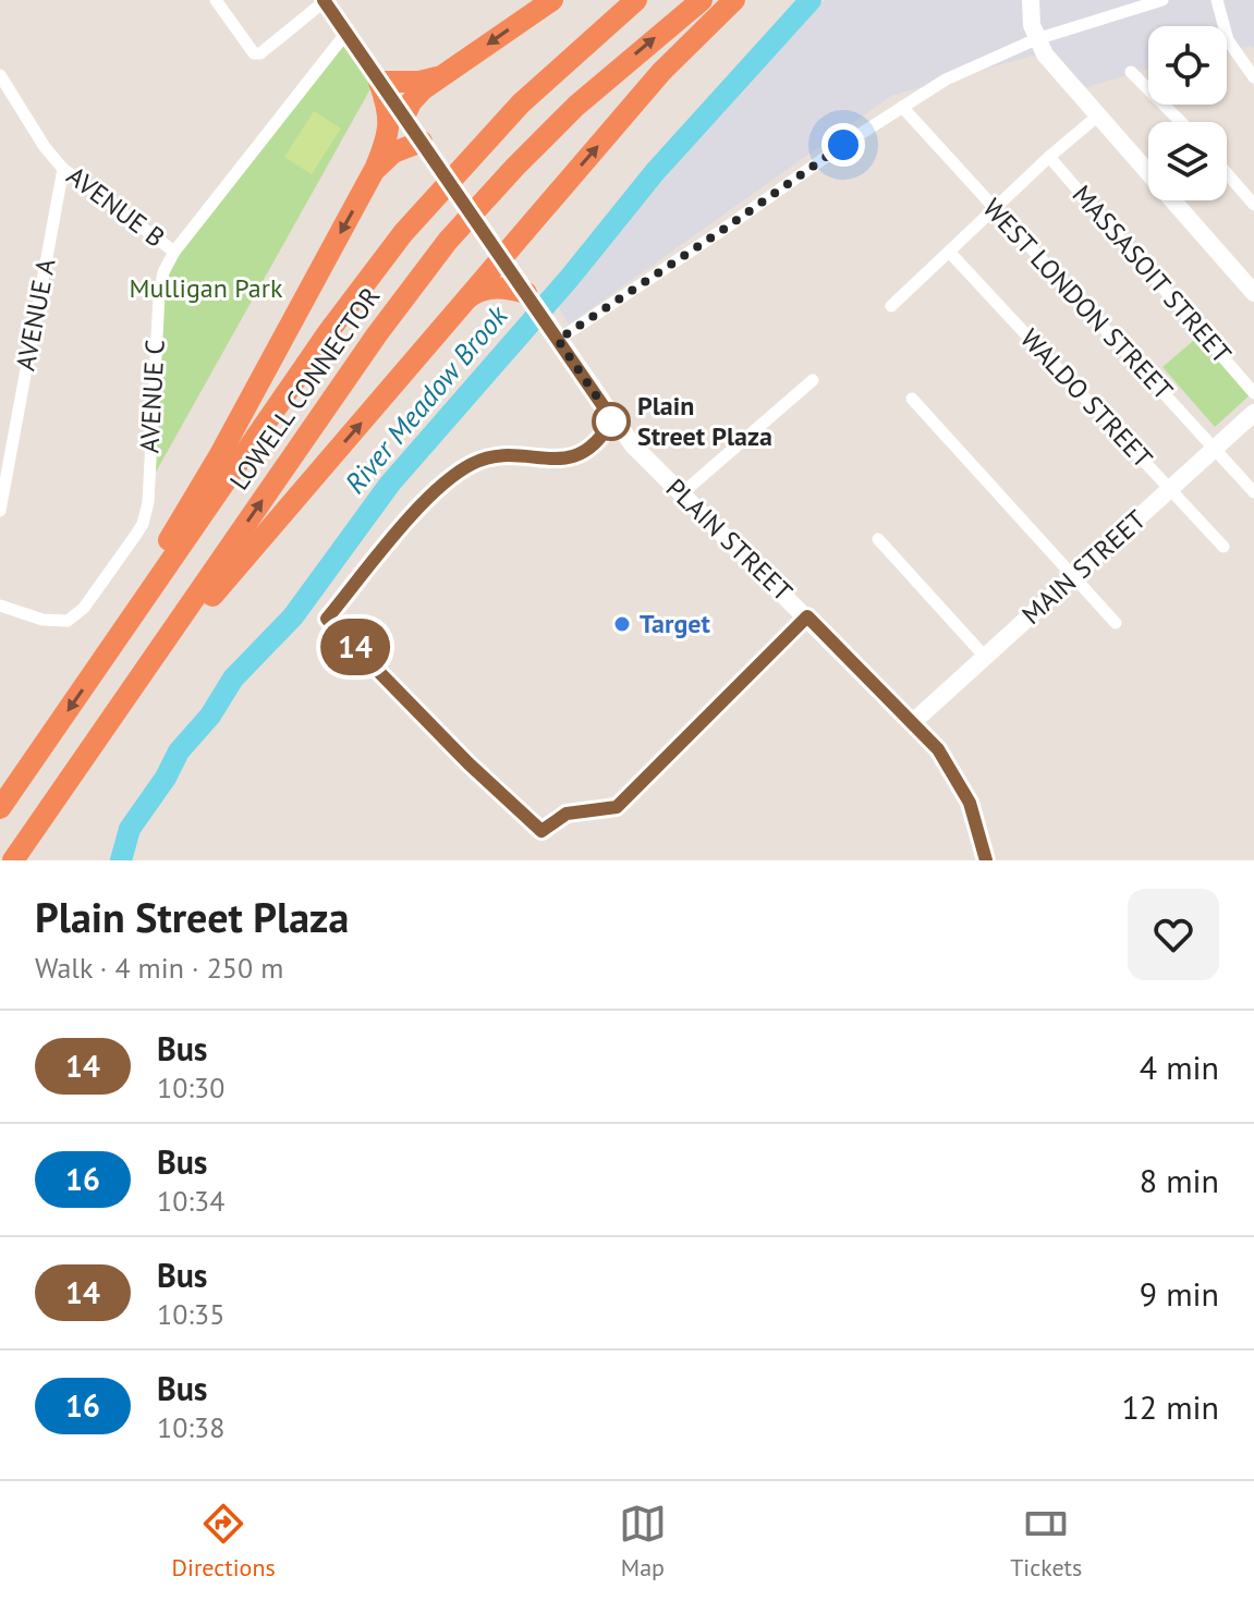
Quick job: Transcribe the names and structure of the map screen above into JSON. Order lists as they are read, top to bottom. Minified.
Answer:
{"streets":{"highway":["LOWELL CONNECTOR"],"main road":["PLAIN STREET","MAIN STREET"],"street":["AVENUE B","MASSASOIT STREET","WEST LONDON STREET","AVENUE A","AVENUE C","WALDO STREET"]},"crossings":[["AVENUE B","AVENUE A"],["AVENUE B","AVENUE C"],["WEST LONDON STREET","MAIN STREET"],["AVENUE C","PLAIN STREET"],["WALDO STREET","MAIN STREET"],["PLAIN STREET","MAIN STREET"]],"water":["River Meadow Brook"],"parks":["Mulligan Park"],"places":["Plain Street Plaza","Target"],"lines":["bus line 14"],"page":{"on_map":"14","heading":["Plain Street Plaza","Walk · 4 min · 250 m"],"list":[{"mark":"14","name":"Bus","note":"10:30","value":"4 min"},{"mark":"16","name":"Bus","note":"10:34","value":"8 min"},{"mark":"14","name":"Bus","note":"10:35","value":"9 min"},{"mark":"16","name":"Bus","note":"10:38","value":"12 min"}],"tabs":["Directions","Map","Tickets"]}}
